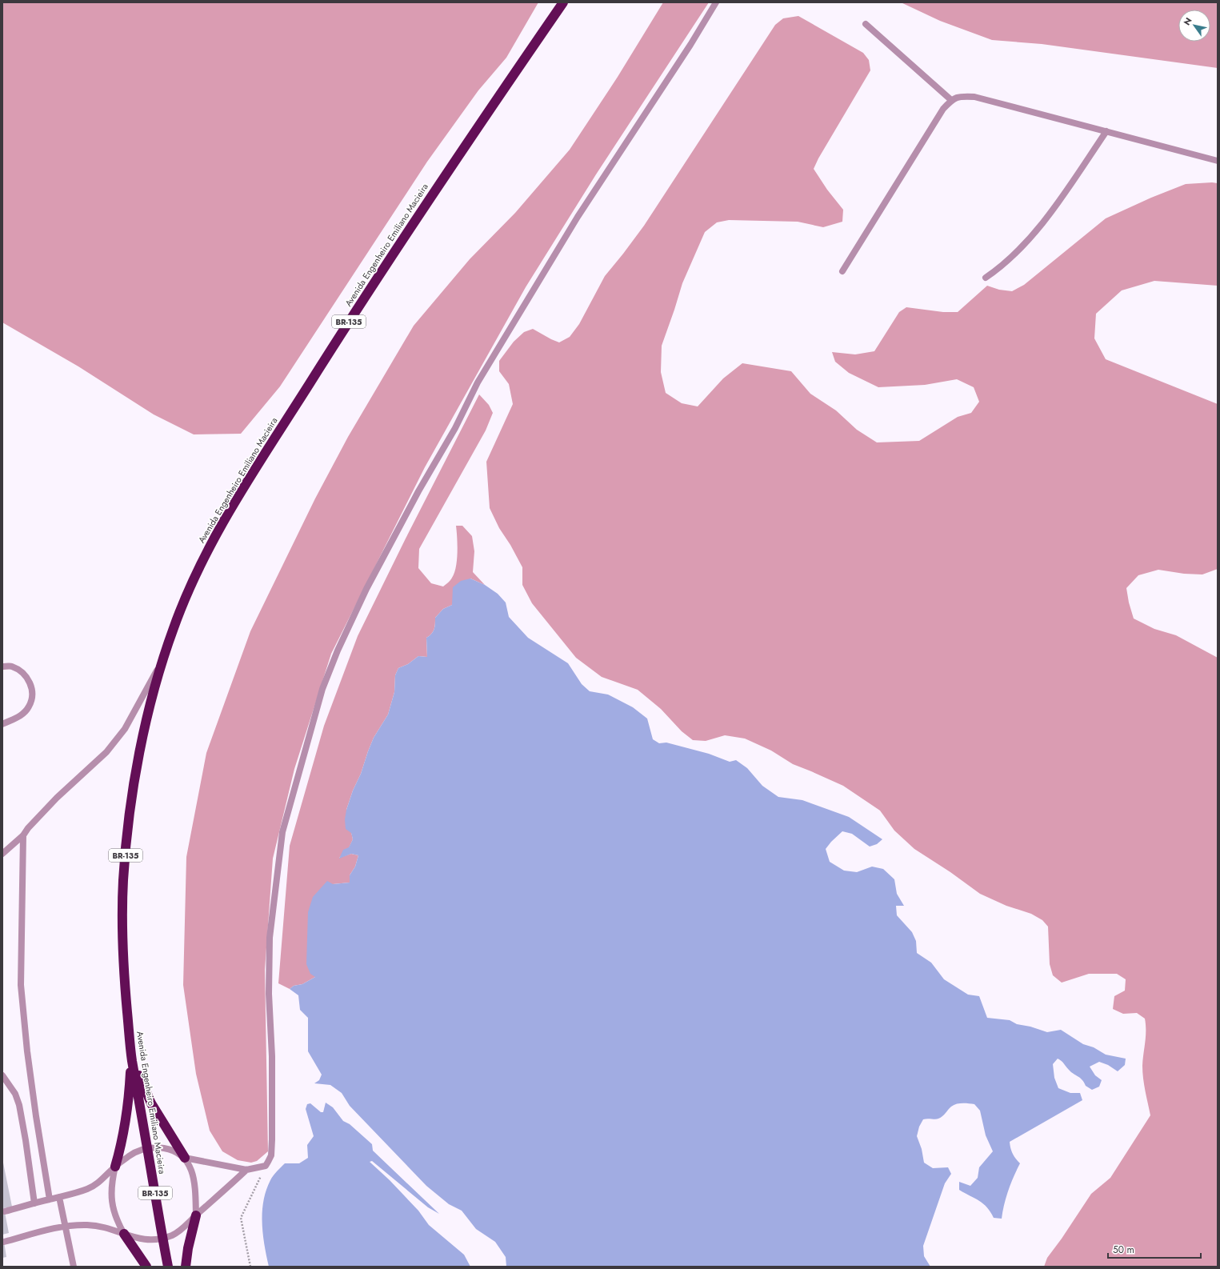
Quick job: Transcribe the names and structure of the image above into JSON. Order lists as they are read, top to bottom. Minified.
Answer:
{"streets":{"highway":["Avenida Engenheiro Emiliano Macieira","BR-135"]},"scale_bar":"50 m","north":"top left"}
